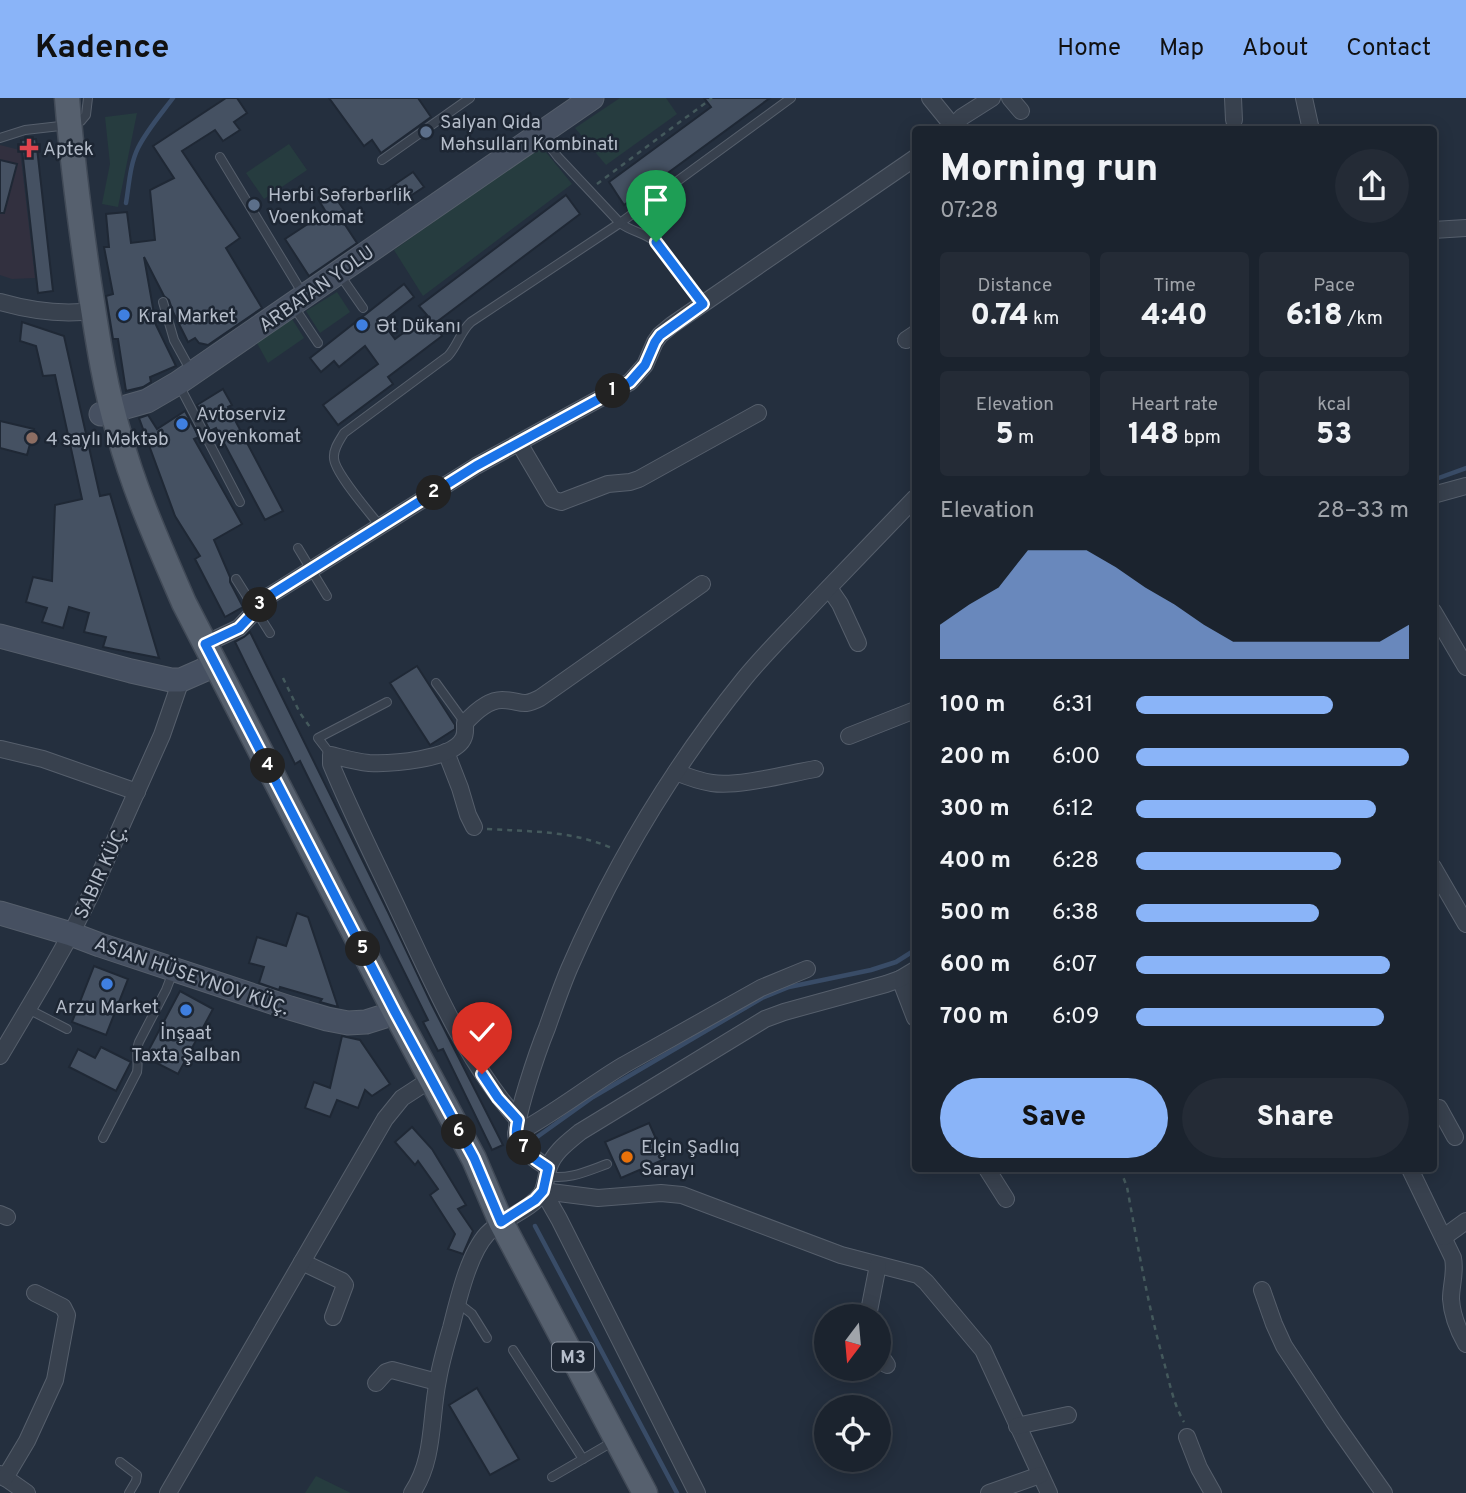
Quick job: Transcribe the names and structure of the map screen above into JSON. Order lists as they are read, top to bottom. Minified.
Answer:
{"streets":{"main road":["M3"],"street":["ARBATAN YOLU","SABIR KÜÇ.","ASIAN HÜSEYNOV KÜÇ."]},"crossings":[["ARBATAN YOLU","M3"],["SABIR KÜÇ.","ASIAN HÜSEYNOV KÜÇ."],["ASIAN HÜSEYNOV KÜÇ.","M3"]],"places":{"other":["Salyan Qida Məhsulları Kombinatı","Hərbi Səfərbərlik Voenkomat","Kral Market","Ət Dükanı","Avtoserviz Voyenkomat","4 saylı Məktəb","Arzu Market","İnşaat Taxta Şalban","Elçin Şadlıq Sarayı"],"health":["Aptek"]},"north":"bottom","page":{"header":"Kadence","nav":["Home","Map","About","Contact"],"heading":["Morning run","07:28"],"stats":[["Distance","0.74 km"],["Time","4:40"],["Pace","6:18 /km"],["Elevation","5 m"],["Heart rate","148 bpm"],["kcal","53"]],"pins":["1","2","3","4","5","6","7"],"chart":["Elevation","28–33 m"],"list":[{"name":"100 m","note":"6:31"},{"name":"200 m","note":"6:00"},{"name":"300 m","note":"6:12"},{"name":"400 m","note":"6:28"},{"name":"500 m","note":"6:38"},{"name":"600 m","note":"6:07"},{"name":"700 m","note":"6:09"}],"buttons":["Save","Share"]}}
